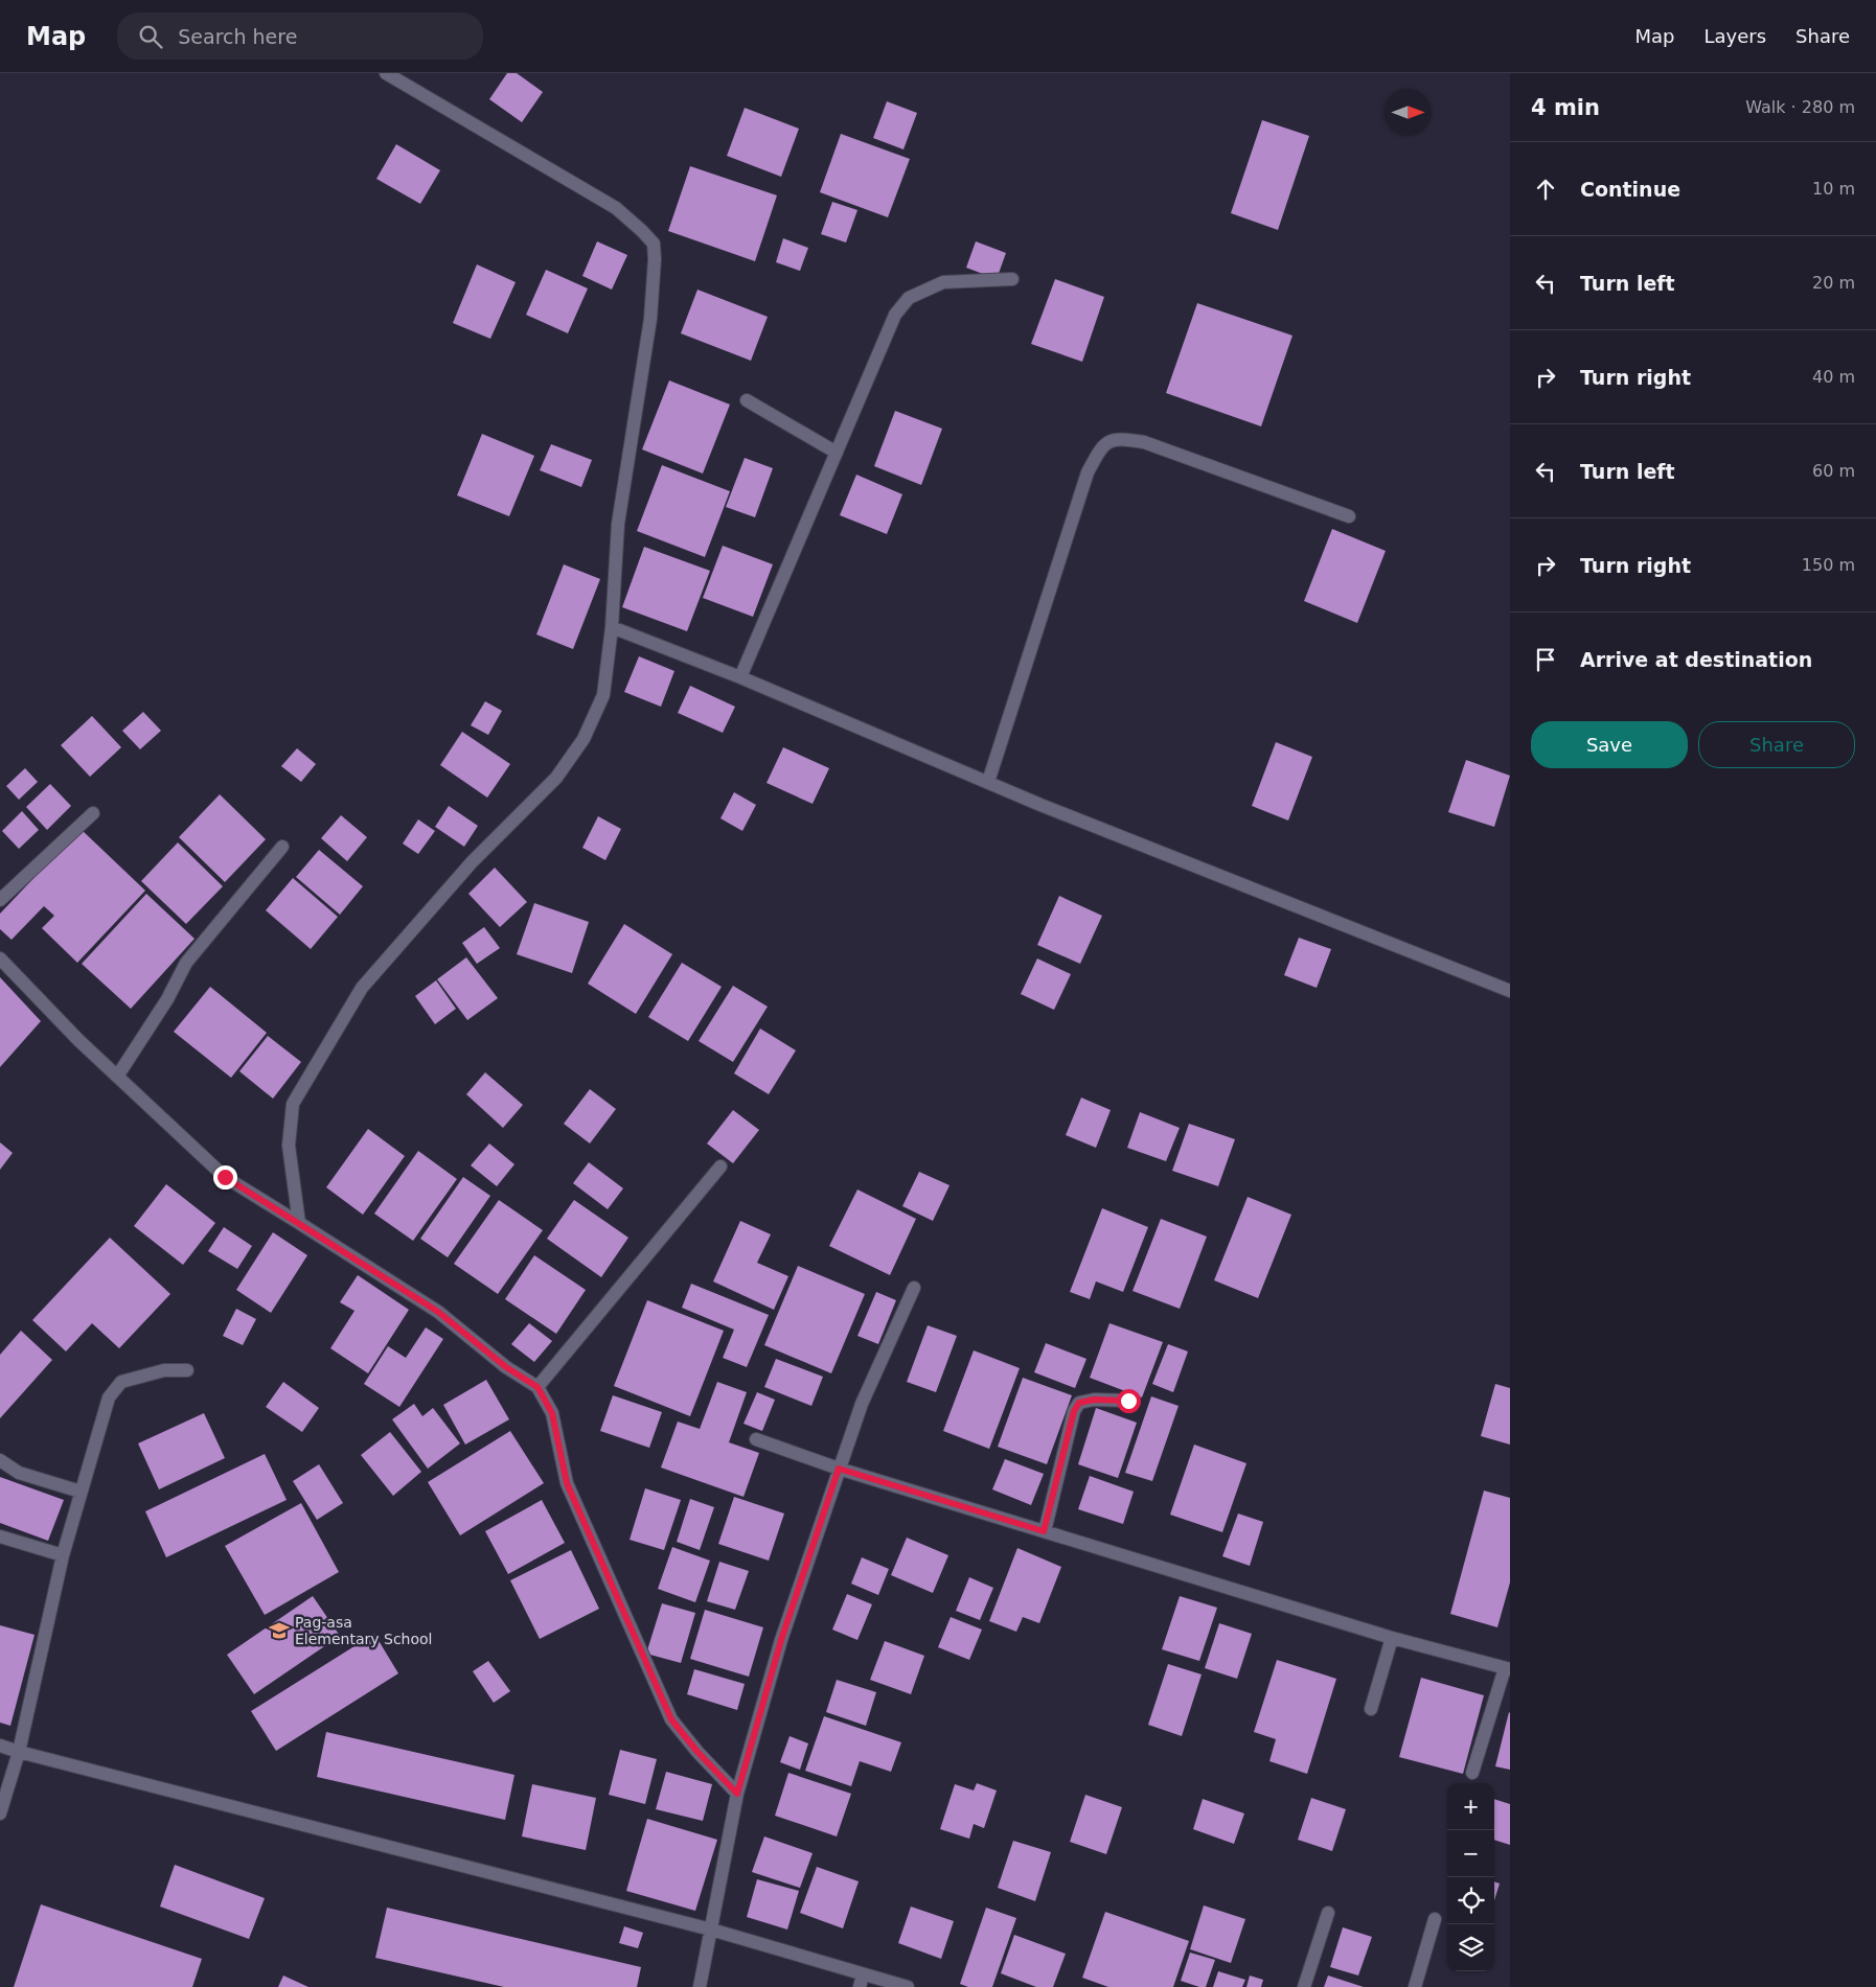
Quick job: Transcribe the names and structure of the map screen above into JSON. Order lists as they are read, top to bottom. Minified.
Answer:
{"places":{"school or university":["Pag-asa Elementary School"]},"north":"right","page":{"header":"Map","search":"Search here","nav":["Map","Layers","Share"],"heading":["4 min","Walk · 280 m"],"list":[["Continue","10 m"],["Turn left","20 m"],["Turn right","40 m"],["Turn left","60 m"],["Turn right","150 m"],"Arrive at destination"],"buttons":["Save","Share"],"map_buttons":["+","−"]}}
